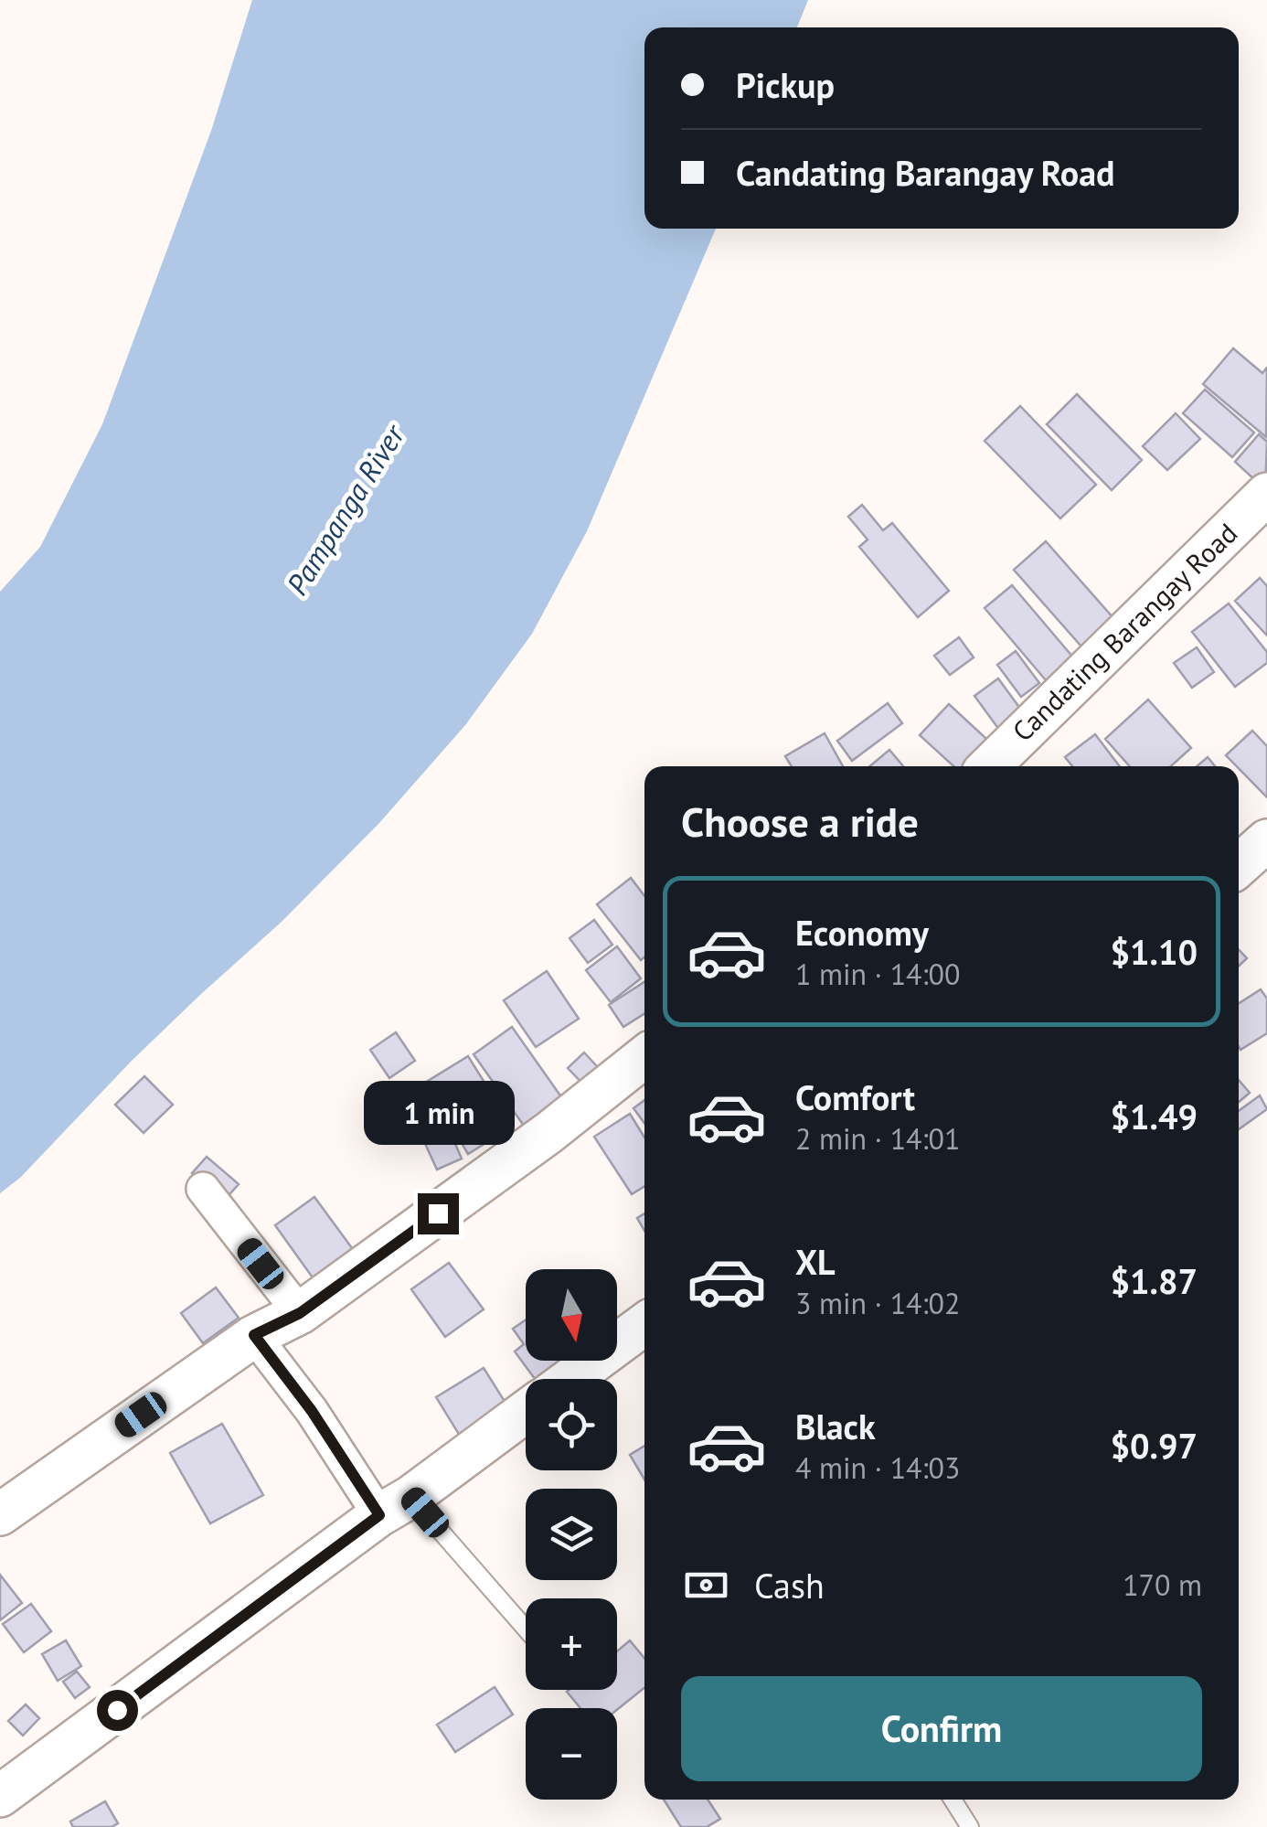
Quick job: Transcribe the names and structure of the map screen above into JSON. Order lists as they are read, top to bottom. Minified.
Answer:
{"streets":{"street":["Candating Barangay Road"]},"water":["Pampanga River"],"north":"bottom","page":{"banner":["Pickup","Candating Barangay Road"],"heading":"Choose a ride","list":[{"name":"Economy","note":"1 min · 14:00","value":"$1.10"},{"name":"Comfort","note":"2 min · 14:01","value":"$1.49"},{"name":"XL","note":"3 min · 14:02","value":"$1.87"},{"name":"Black","note":"4 min · 14:03","value":"$0.97"}],"bubble":"1 min","map_buttons":["+","−"],"pay":["Cash","170 m"],"buttons":"Confirm"}}
